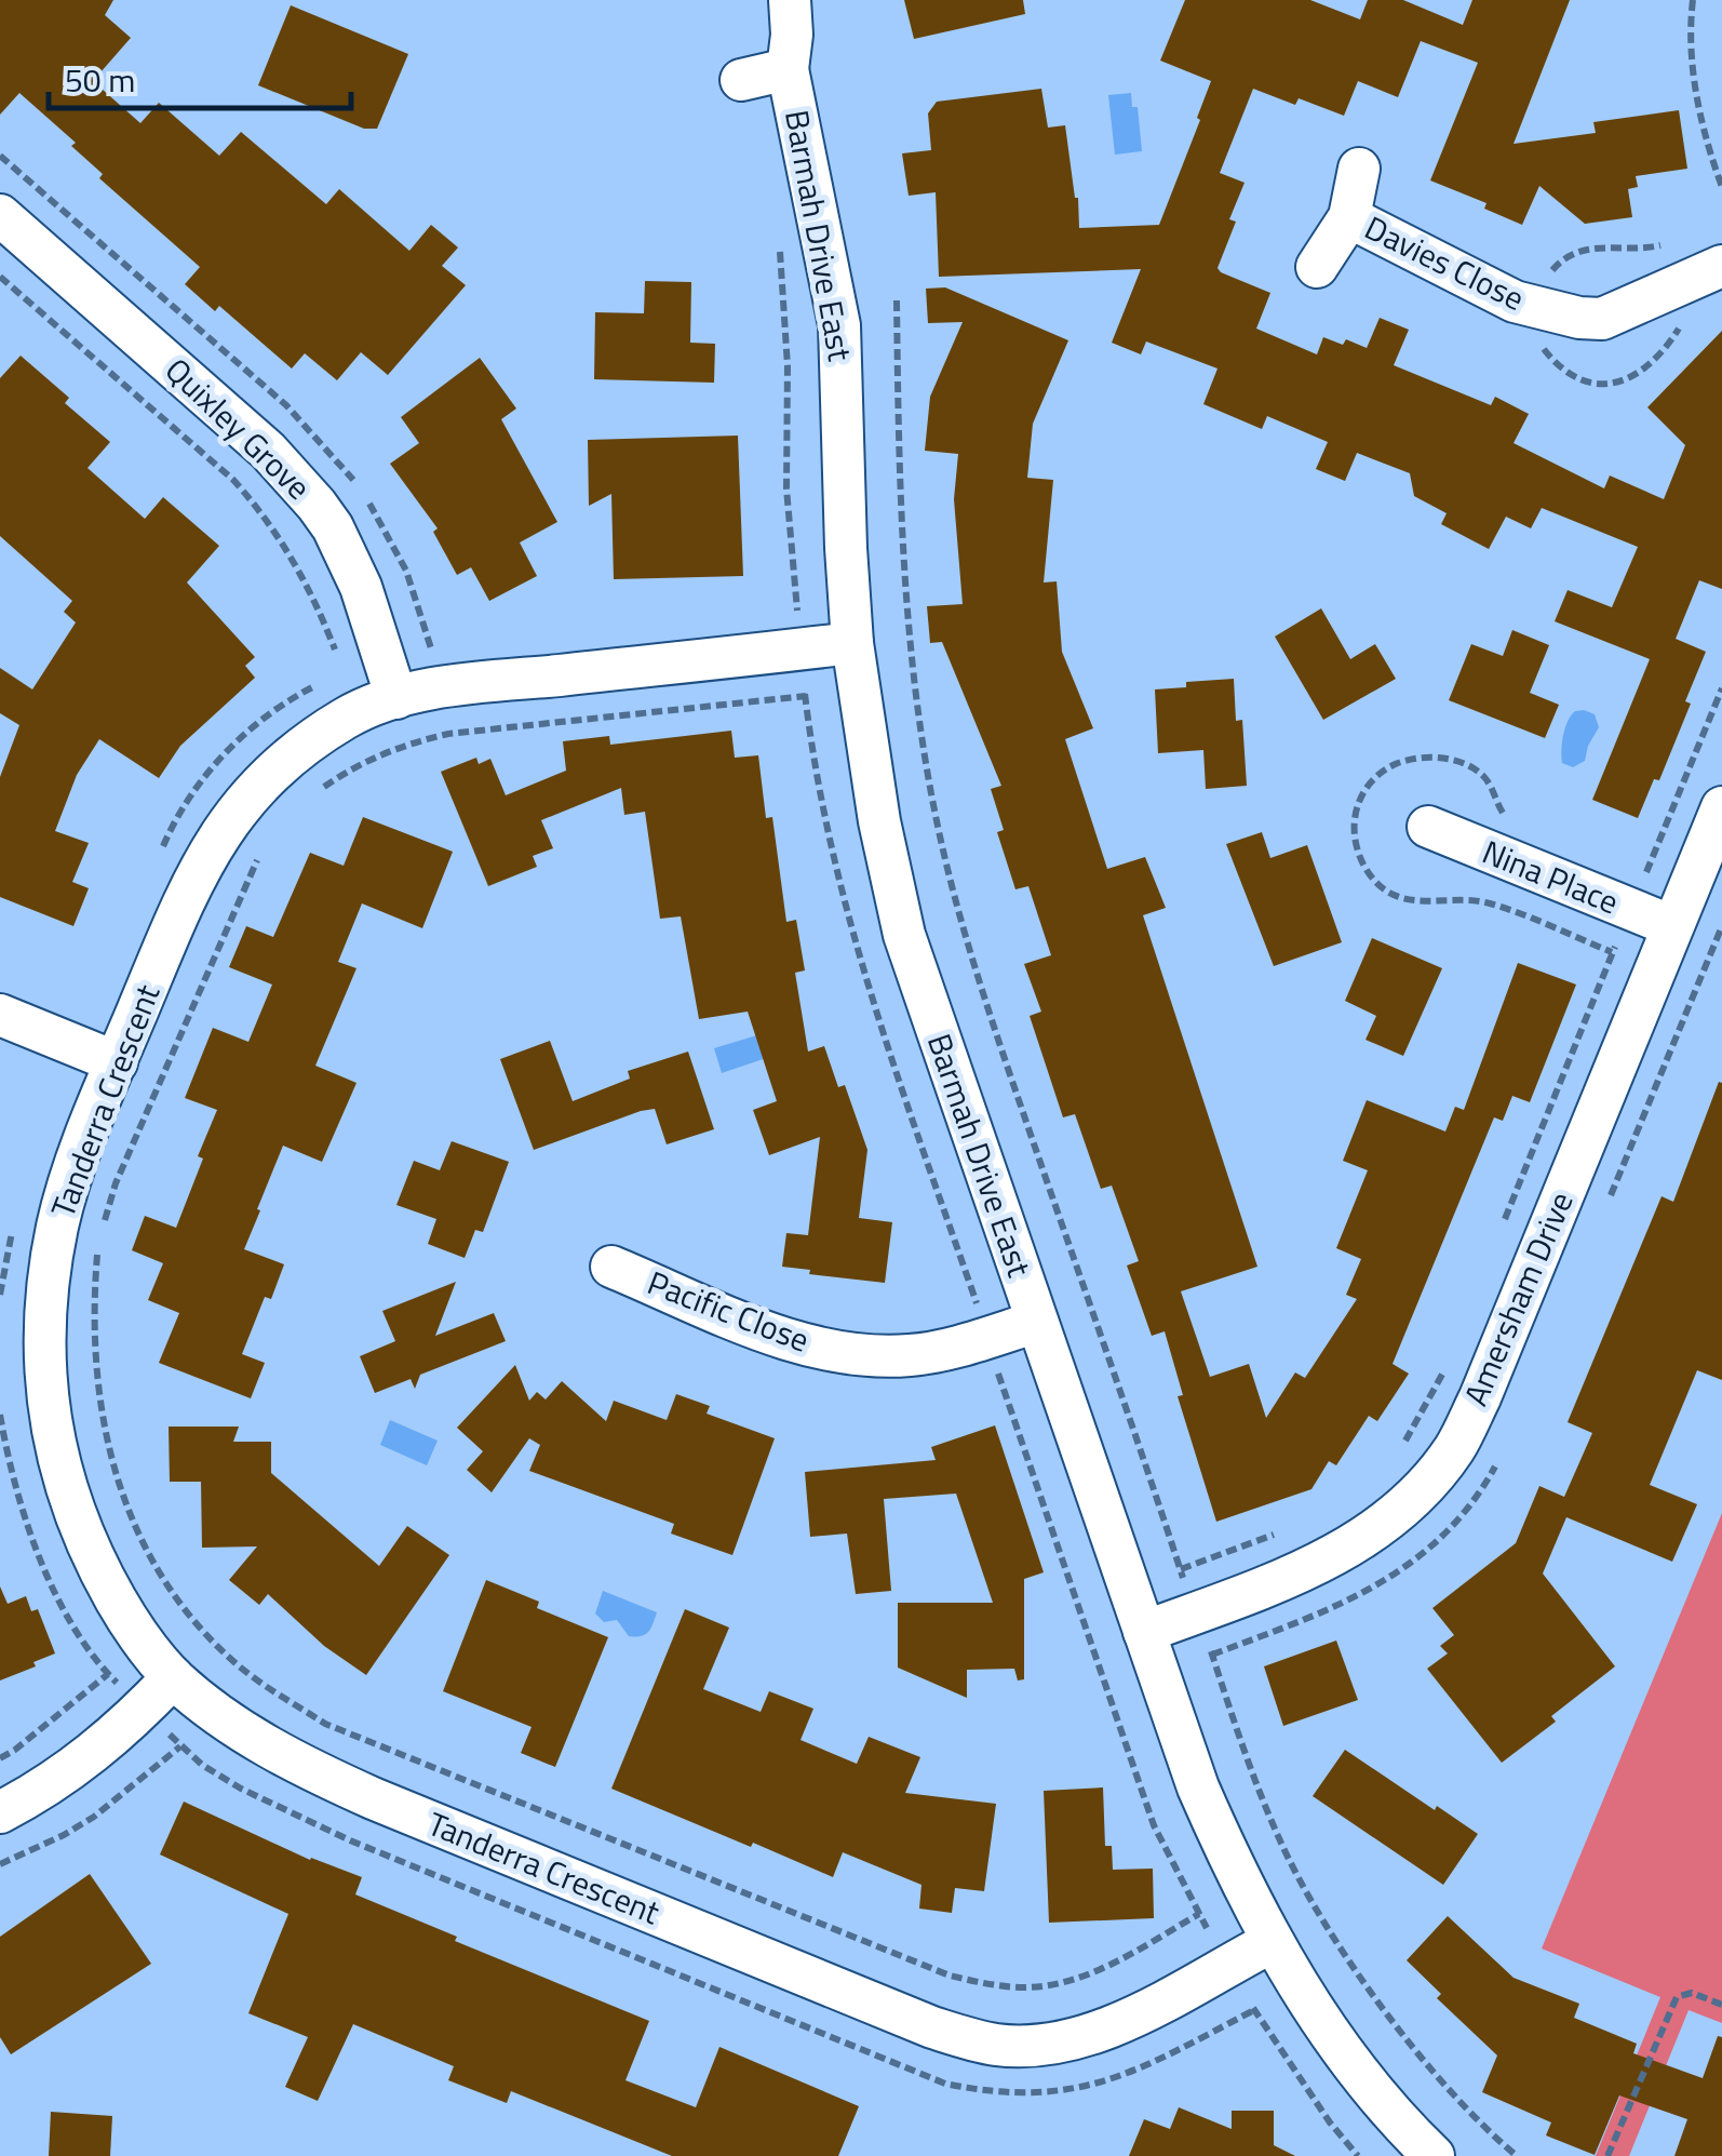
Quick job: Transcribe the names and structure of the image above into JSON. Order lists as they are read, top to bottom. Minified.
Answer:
{"streets":{"street":["Barmah Drive East","Davies Close","Quixley Grove","Nina Place","Tanderra Crescent","Amersham Drive","Pacific Close"]},"crossings":[["Barmah Drive East","Tanderra Crescent"],["Barmah Drive East","Amersham Drive"],["Barmah Drive East","Pacific Close"],["Quixley Grove","Tanderra Crescent"],["Nina Place","Amersham Drive"]],"scale_bar":"50 m"}
